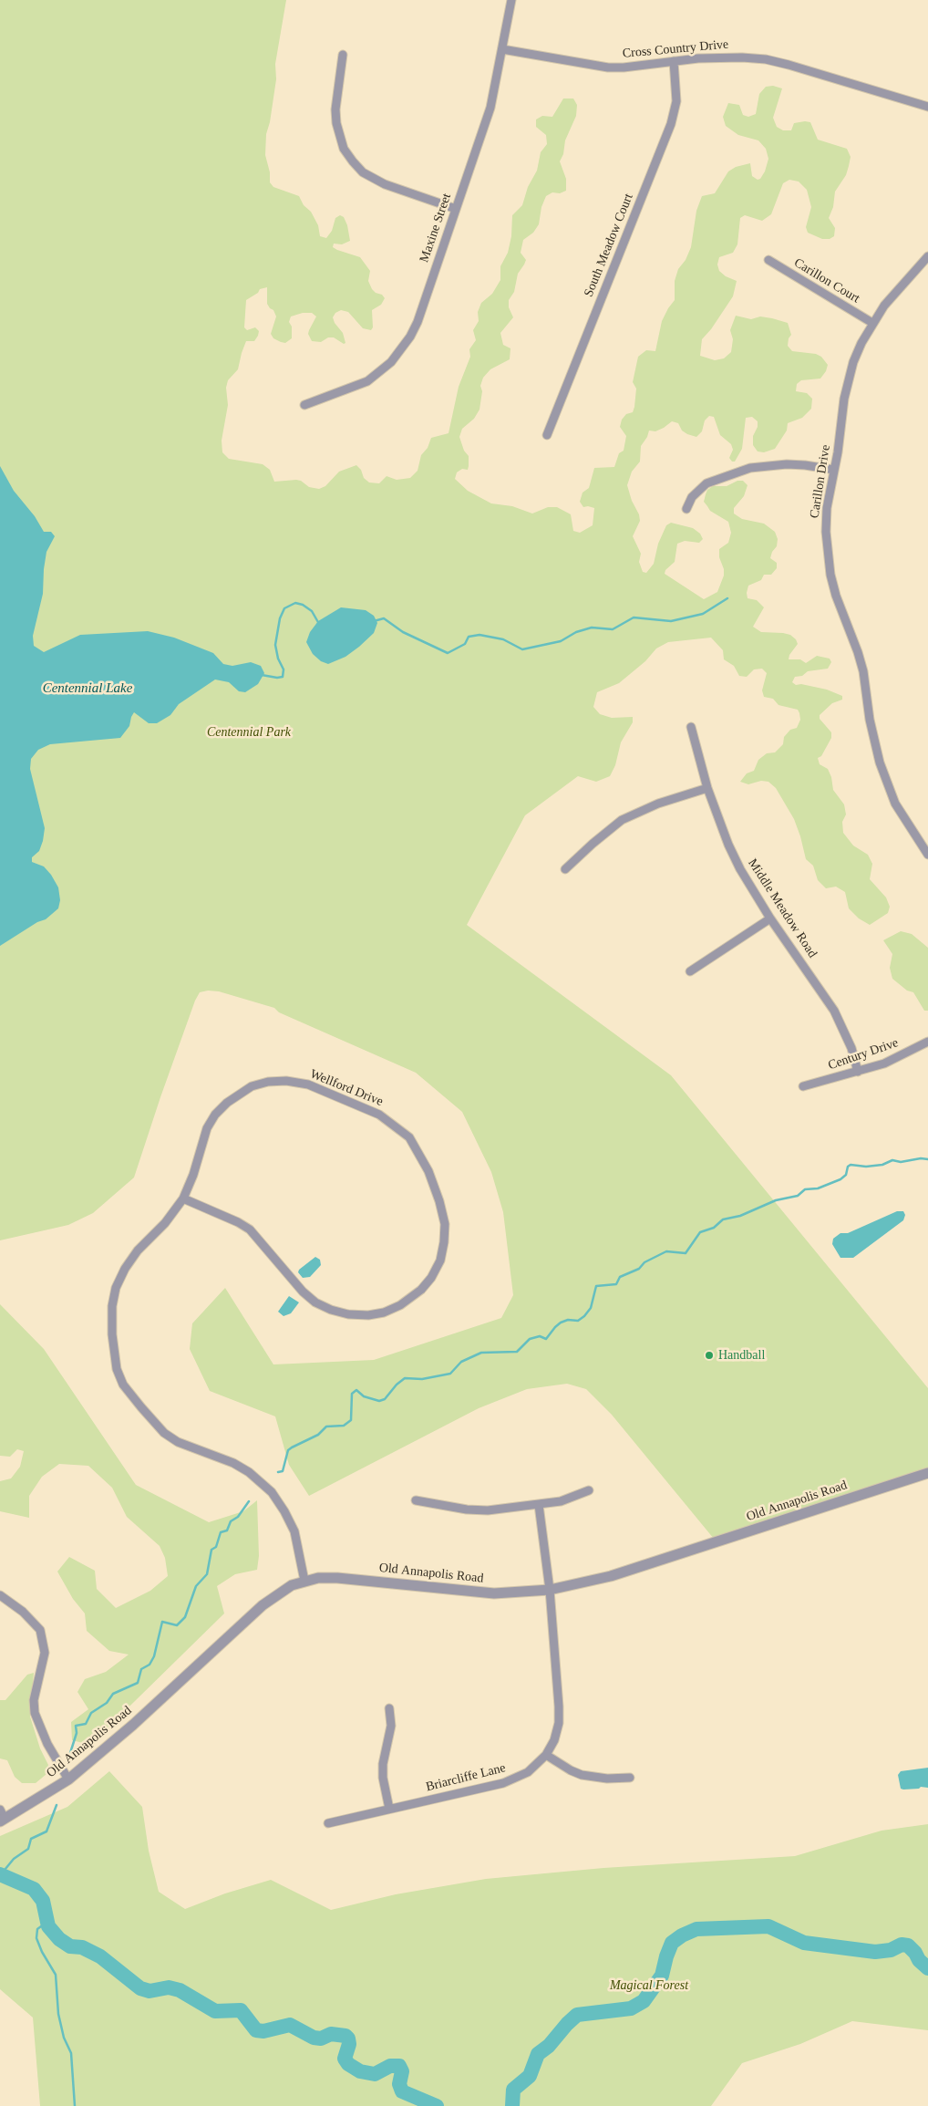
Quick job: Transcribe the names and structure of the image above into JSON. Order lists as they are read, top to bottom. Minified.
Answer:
{"streets":{"street":["Cross Country Drive","Maxine Street","South Meadow Court","Carillon Court","Carillon Drive","Middle Meadow Road","Century Drive","Wellford Drive","Old Annapolis Road","Briarcliffe Lane"]},"crossings":[["Cross Country Drive","Maxine Street"],["Cross Country Drive","South Meadow Court"],["Carillon Court","Carillon Drive"],["Middle Meadow Road","Century Drive"],["Wellford Drive","Old Annapolis Road"],["Old Annapolis Road","Briarcliffe Lane"]],"water":["Centennial Lake"],"parks":["Centennial Park","Magical Forest"],"places":["Handball"]}
